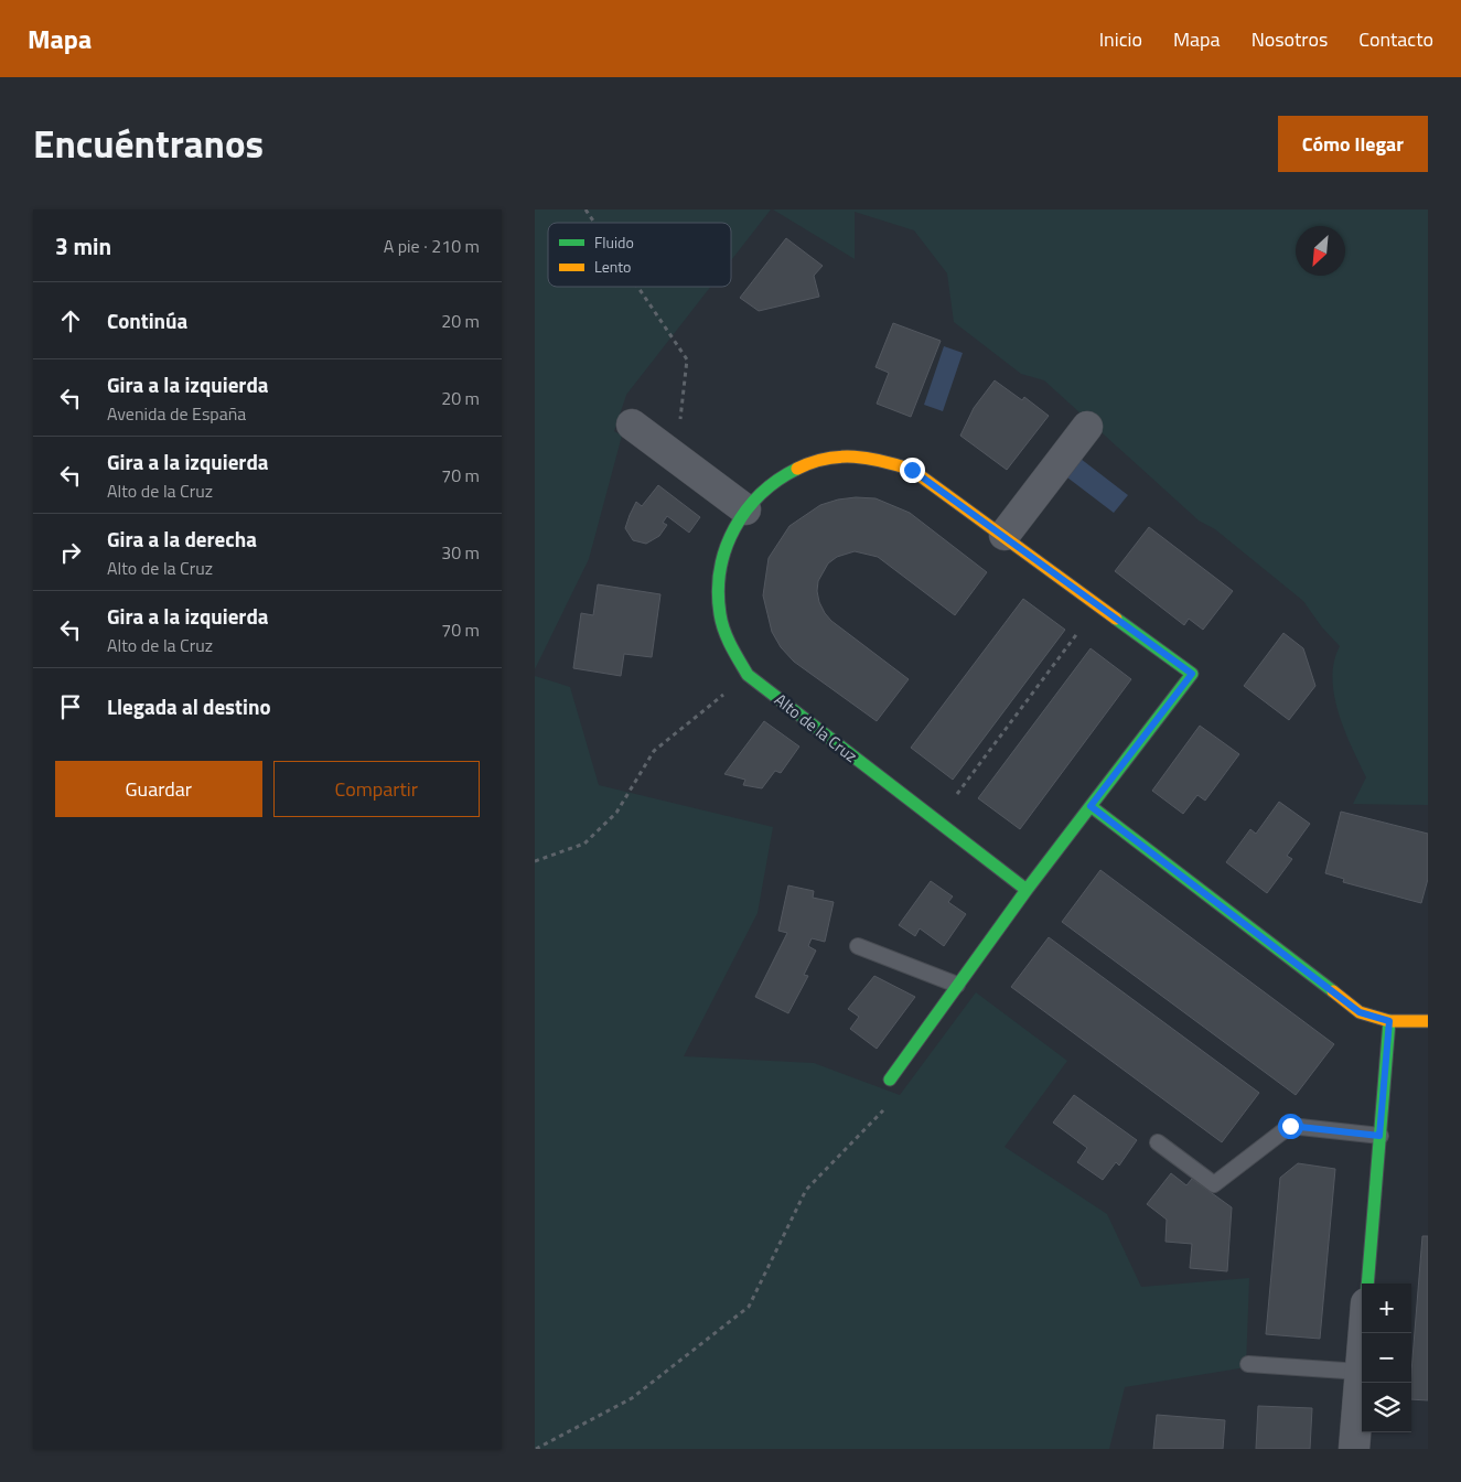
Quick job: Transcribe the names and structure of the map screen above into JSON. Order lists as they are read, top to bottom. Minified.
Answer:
{"streets":{"street":["Alto de la Cruz"]},"legend":["Fluido","Lento"],"north":"bottom left","page":{"header":"Mapa","nav":["Inicio","Mapa","Nosotros","Contacto"],"title":"Encuéntranos","buttons":["Cómo llegar",["Guardar","Compartir"]],"heading":["3 min","A pie · 210 m"],"list":[["Continúa","20 m"],["Gira a la izquierda","Avenida de España","20 m"],["Gira a la izquierda","Alto de la Cruz","70 m"],["Gira a la derecha","Alto de la Cruz","30 m"],["Gira a la izquierda","Alto de la Cruz","70 m"],"Llegada al destino"],"map_buttons":["+","−"]}}
